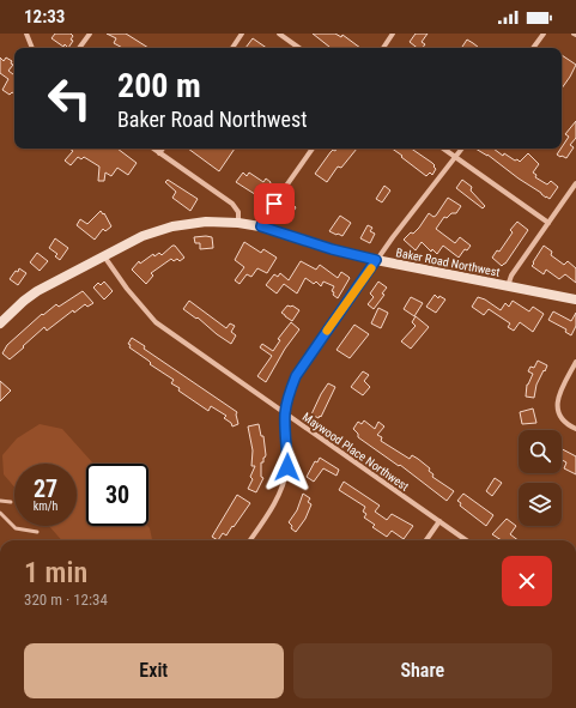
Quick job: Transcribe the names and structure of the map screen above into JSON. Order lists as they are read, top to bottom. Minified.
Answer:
{"streets":{"street":["Baker Road Northwest","Maywood Place Northwest"]},"crossings":[["Baker Road Northwest","Maywood Place Northwest"]],"page":{"status":"12:33","turn":["200 m","Baker Road Northwest"],"speed":"27 km/h","limit":"30","heading":["1 min","320 m · 12:34"],"buttons":["Exit","Share"]}}
